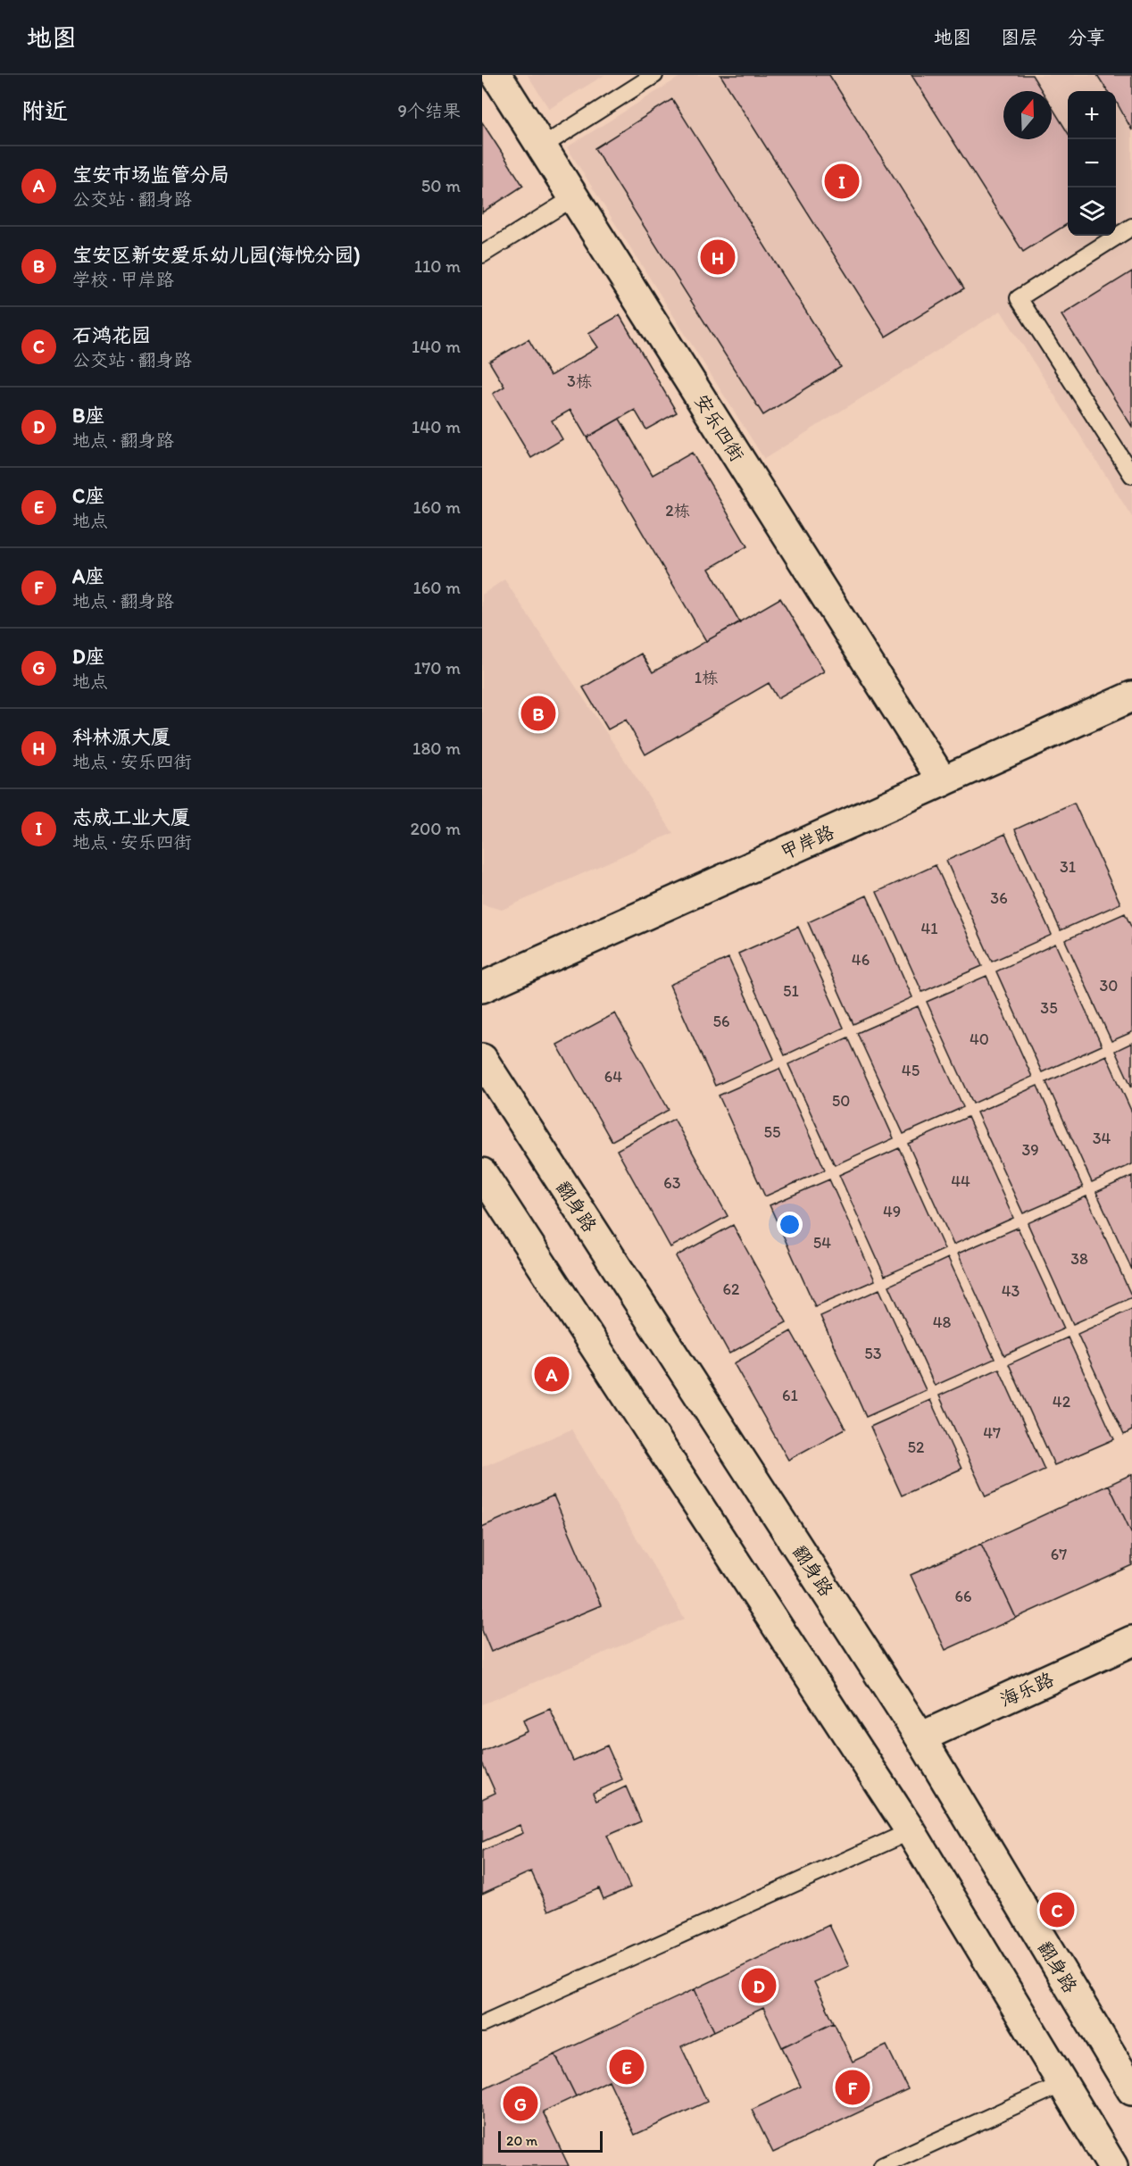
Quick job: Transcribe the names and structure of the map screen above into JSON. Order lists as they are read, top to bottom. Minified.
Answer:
{"streets":{"main road":["安乐四街","甲岸路","翻身路","海乐路"]},"crossings":[["安乐四街","甲岸路"],["翻身路","海乐路"]],"house_numbers":["3栋","2栋","1栋","31","36","41","46","30","51","35","56","40","45","64","50","55","34","39","44","63","49","54","38","62","43","48","53","61","42","47","52","67","66"],"scale_bar":"20 m","north":"top","page":{"header":"地图","nav":["地图","图层","分享"],"heading":["附近","9个结果"],"map_buttons":["+","−"],"list":[{"mark":"A","name":"宝安市场监管分局","note":"公交站 · 翻身路","value":"50 m"},{"mark":"B","name":"宝安区新安爱乐幼儿园(海悦分园)","note":"学校 · 甲岸路","value":"110 m"},{"mark":"C","name":"石鸿花园","note":"公交站 · 翻身路","value":"140 m"},{"mark":"D","name":"B座","note":"地点 · 翻身路","value":"140 m"},{"mark":"E","name":"C座","note":"地点","value":"160 m"},{"mark":"F","name":"A座","note":"地点 · 翻身路","value":"160 m"},{"mark":"G","name":"D座","note":"地点","value":"170 m"},{"mark":"H","name":"科林源大厦","note":"地点 · 安乐四街","value":"180 m"},{"mark":"I","name":"志成工业大厦","note":"地点 · 安乐四街","value":"200 m"}],"pins":["I","H","B","A","C","D","E","F","G"],"scale":"20 m"}}
